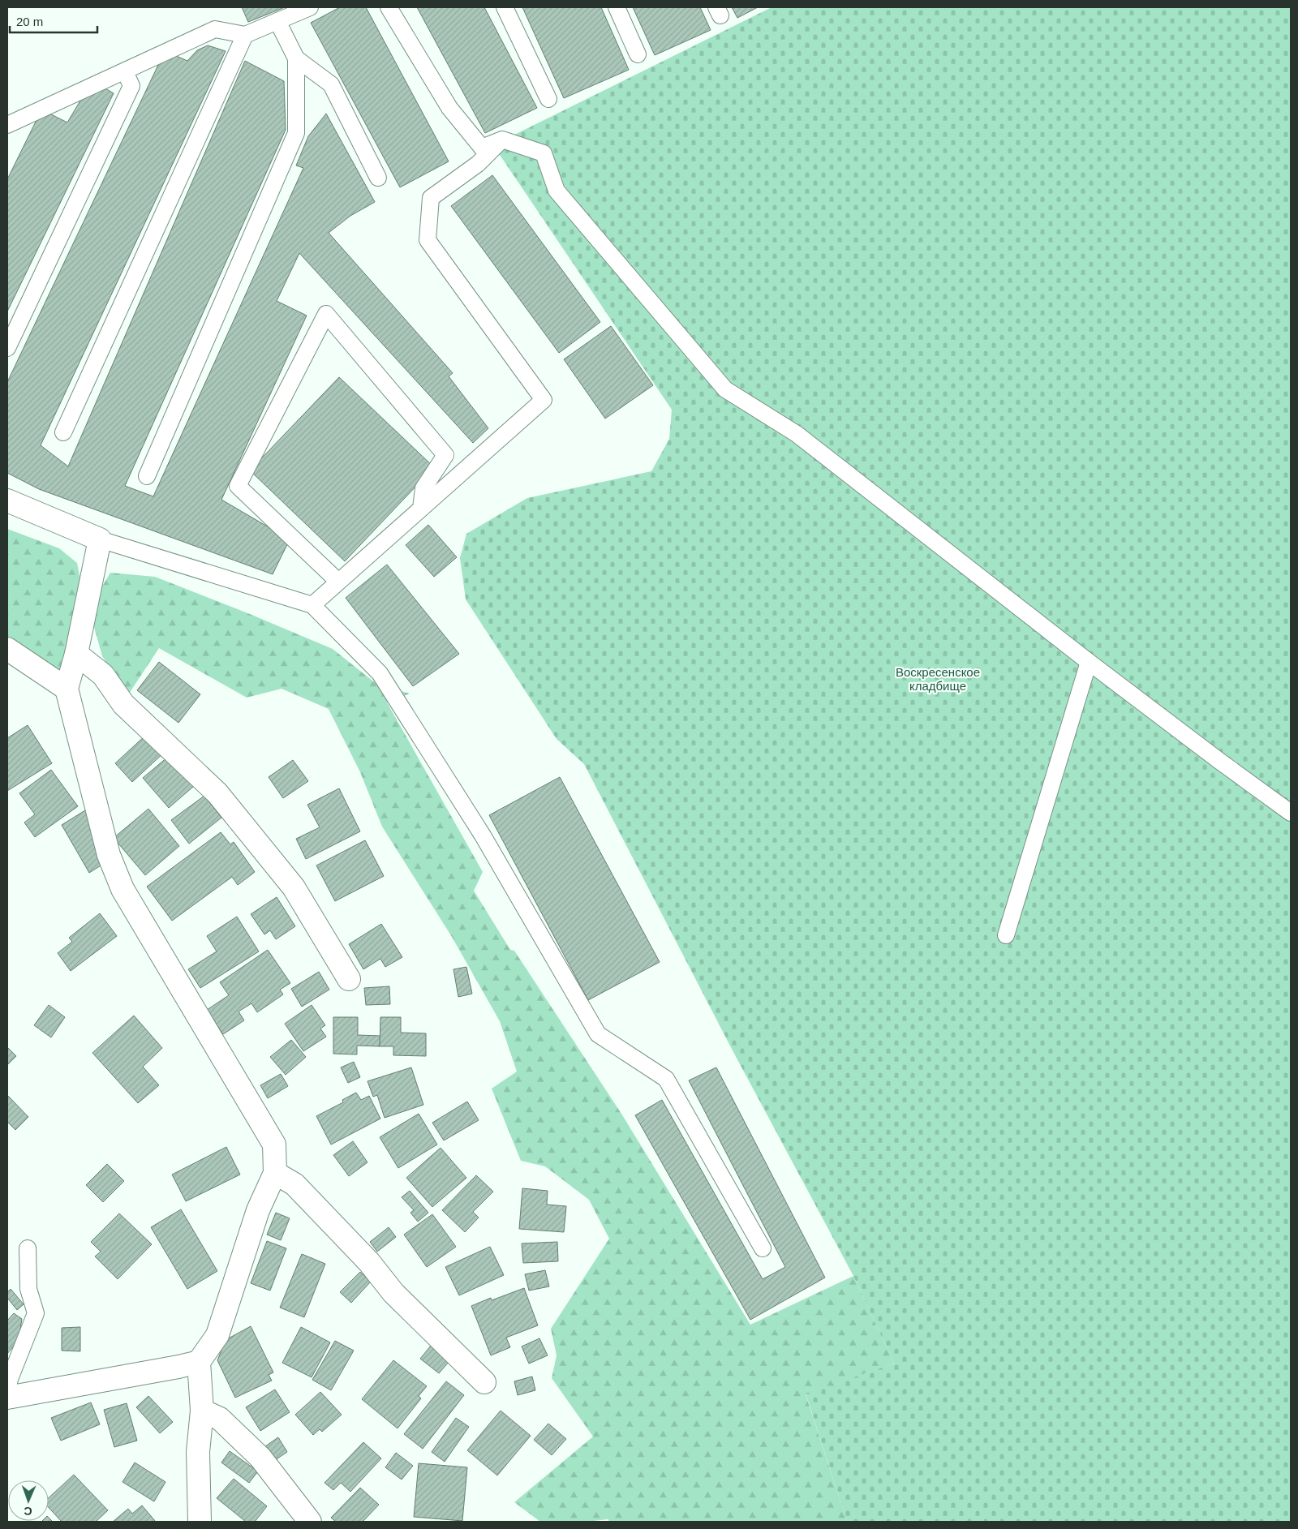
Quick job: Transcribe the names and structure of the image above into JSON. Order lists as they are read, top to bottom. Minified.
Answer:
{"parks":["Воскресенское кладбище"],"scale_bar":"20 m","north":"bottom"}
